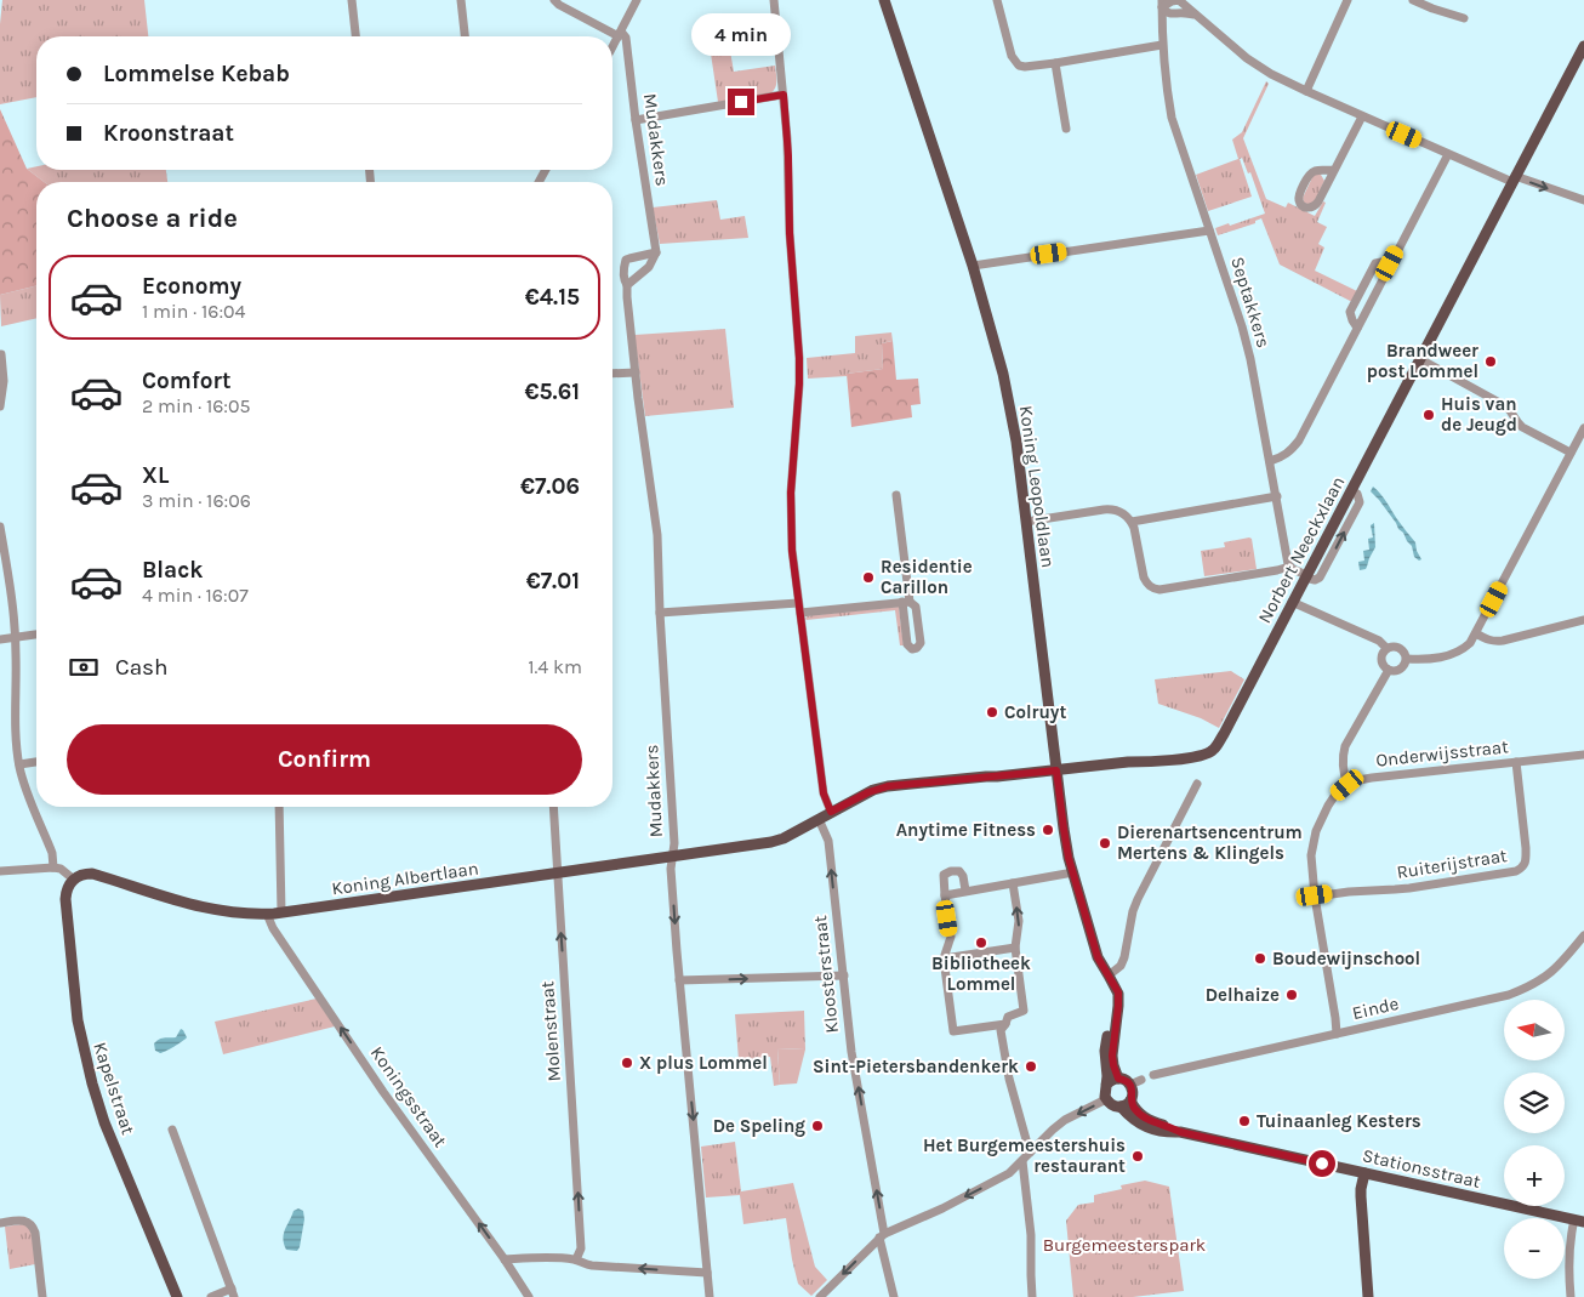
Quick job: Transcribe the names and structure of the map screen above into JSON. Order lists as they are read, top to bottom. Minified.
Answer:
{"streets":{"main road":["Koning Leopoldlaan","Norbert Neeckxlaan","Koning Albertlaan","Kapelstraat","Stationsstraat"],"street":["Mudakkers","Septakkers","Onderwijsstraat","Ruiterijstraat","Kloosterstraat","Einde","Molenstraat","Koningsstraat"]},"crossings":[["Mudakkers","Koning Albertlaan"],["Koning Leopoldlaan","Koning Albertlaan"],["Norbert Neeckxlaan","Koning Albertlaan"],["Onderwijsstraat","Ruiterijstraat"],["Koning Albertlaan","Kloosterstraat"],["Koning Albertlaan","Molenstraat"],["Koning Albertlaan","Kapelstraat"],["Koning Albertlaan","Koningsstraat"]],"one_way":["Kloosterstraat","Molenstraat","Koningsstraat"],"parks":["Burgemeesterspark"],"places":["Brandweer post Lommel","Huis van de Jeugd","Residentie Carillon","Colruyt","Anytime Fitness","Dierenartsencentrum Mertens & Klingels","Bibliotheek Lommel","Boudewijnschool","Delhaize","X plus Lommel","Sint-Pietersbandenkerk","Tuinaanleg Kesters","De Speling","Het Burgemeestershuis restaurant"],"north":"left","page":{"bubble":"4 min","banner":["Lommelse Kebab","Kroonstraat"],"heading":"Choose a ride","list":[{"name":"Economy","note":"1 min · 16:04","value":"€4.15"},{"name":"Comfort","note":"2 min · 16:05","value":"€5.61"},{"name":"XL","note":"3 min · 16:06","value":"€7.06"},{"name":"Black","note":"4 min · 16:07","value":"€7.01"}],"pay":["Cash","1.4 km"],"buttons":"Confirm","map_buttons":["+","−"]}}
